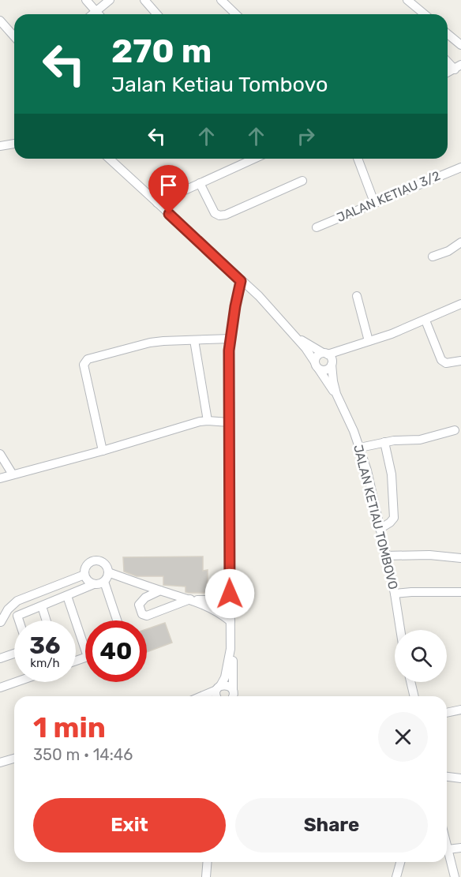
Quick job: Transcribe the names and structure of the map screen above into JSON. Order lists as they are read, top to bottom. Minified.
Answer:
{"streets":{"street":["JALAN KETIAU 3/2","JALAN KETIAU TOMBOVO"]},"page":{"turn":["270 m","Jalan Ketiau Tombovo"],"speed":"36 km/h","limit":"40","heading":["1 min","350 m · 14:46"],"buttons":["Exit","Share"]}}
